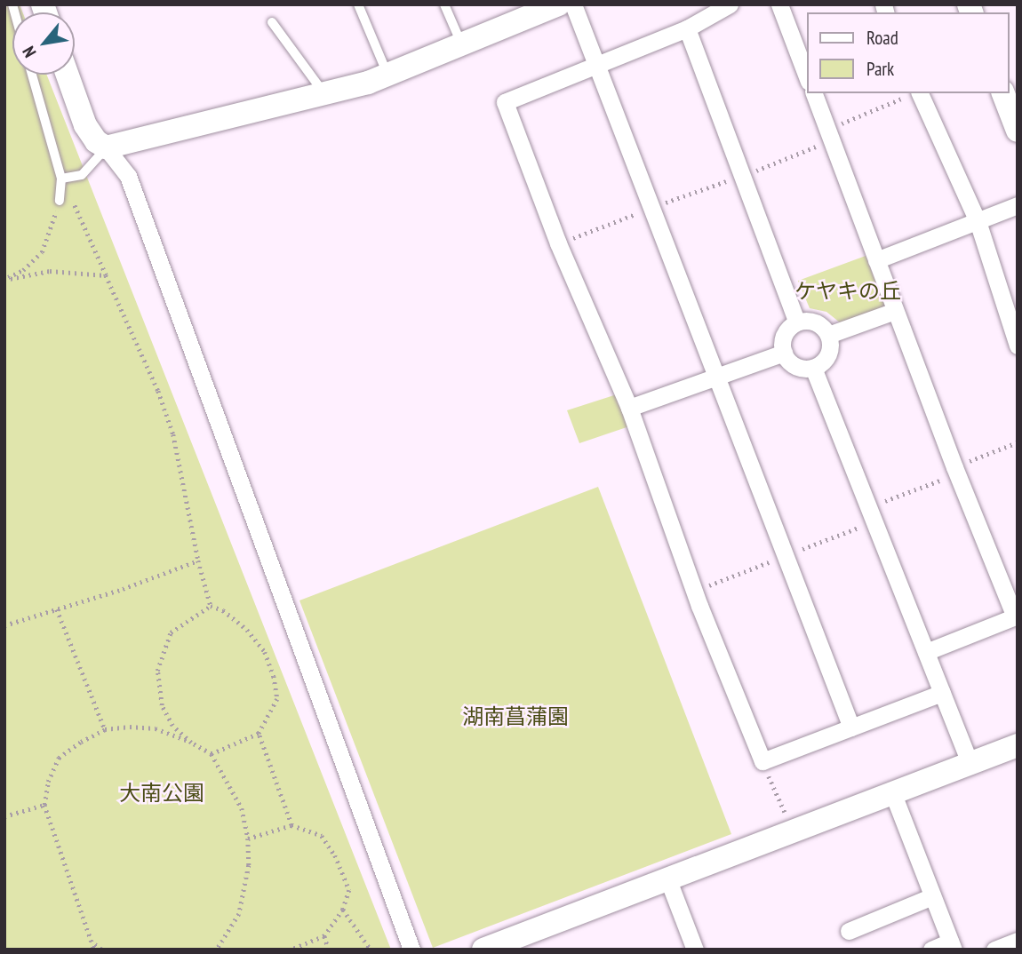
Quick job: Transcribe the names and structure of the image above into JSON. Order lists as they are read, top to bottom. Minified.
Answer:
{"parks":["ケヤキの丘","湖南菖蒲園","大南公園"],"legend":["Road","Park"],"north":"bottom left"}
